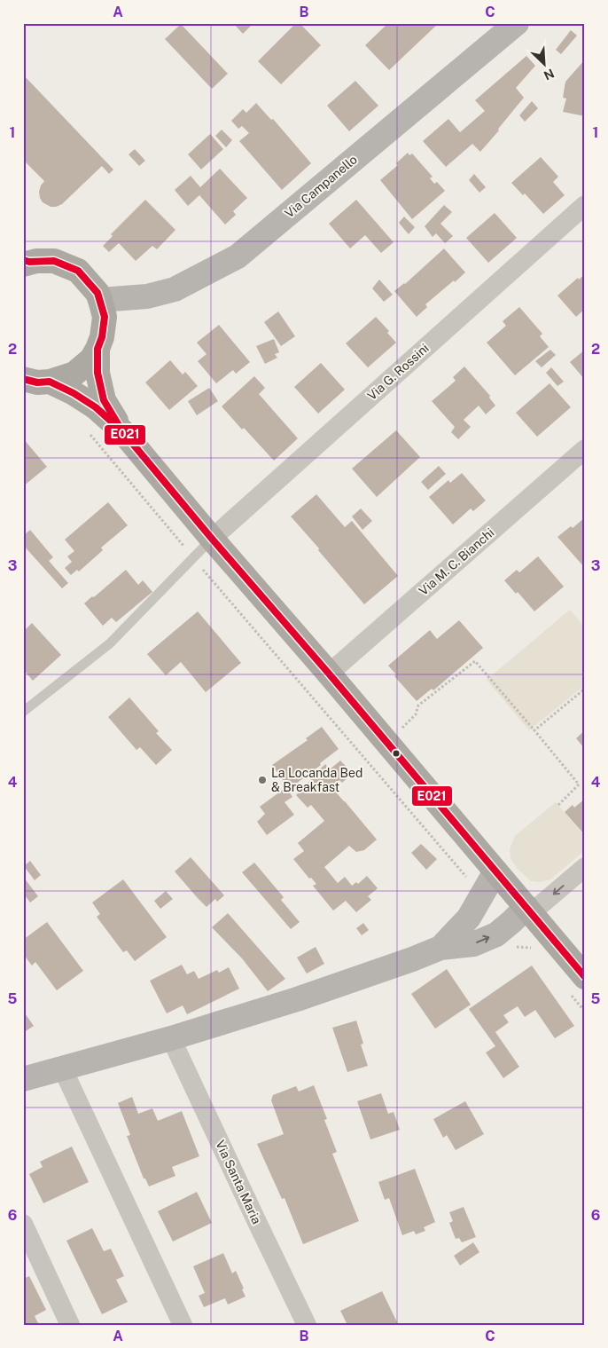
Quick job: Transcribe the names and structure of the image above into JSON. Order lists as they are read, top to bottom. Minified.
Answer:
{"streets":{"main road":["Via Campanello"],"street":["Via G. Rossini","Via M. C. Bianchi","Via Santa Maria"]},"places":["La Locanda Bed & Breakfast"],"lines":["transit line E021"],"north":"bottom right","grid":{"columns":["A","B","C"],"rows":["1","2","3","4","5","6"]}}
